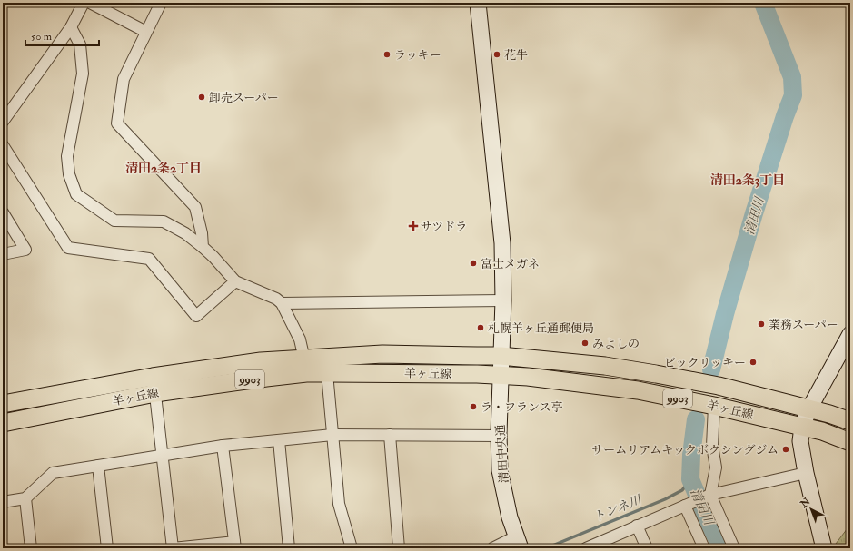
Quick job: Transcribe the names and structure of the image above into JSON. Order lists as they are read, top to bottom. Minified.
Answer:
{"streets":{"main road":["羊ヶ丘線","9903"],"street":["清田中央通"]},"crossings":[["羊ヶ丘線","清田中央通"]],"districts":["清田2条2丁目","清田2条3丁目"],"water":["清田川","トンネ川"],"places":{"other":["ラッキー","花牛","卸売スーパー","富士メガネ","業務スーパー","札幌羊ヶ丘通郵便局","みよしの","ビックリッキー","ラ・フランス亭","サームリアムキックボクシングジム"],"health":["サツドラ"]},"scale_bar":"50 m","north":"top left"}
